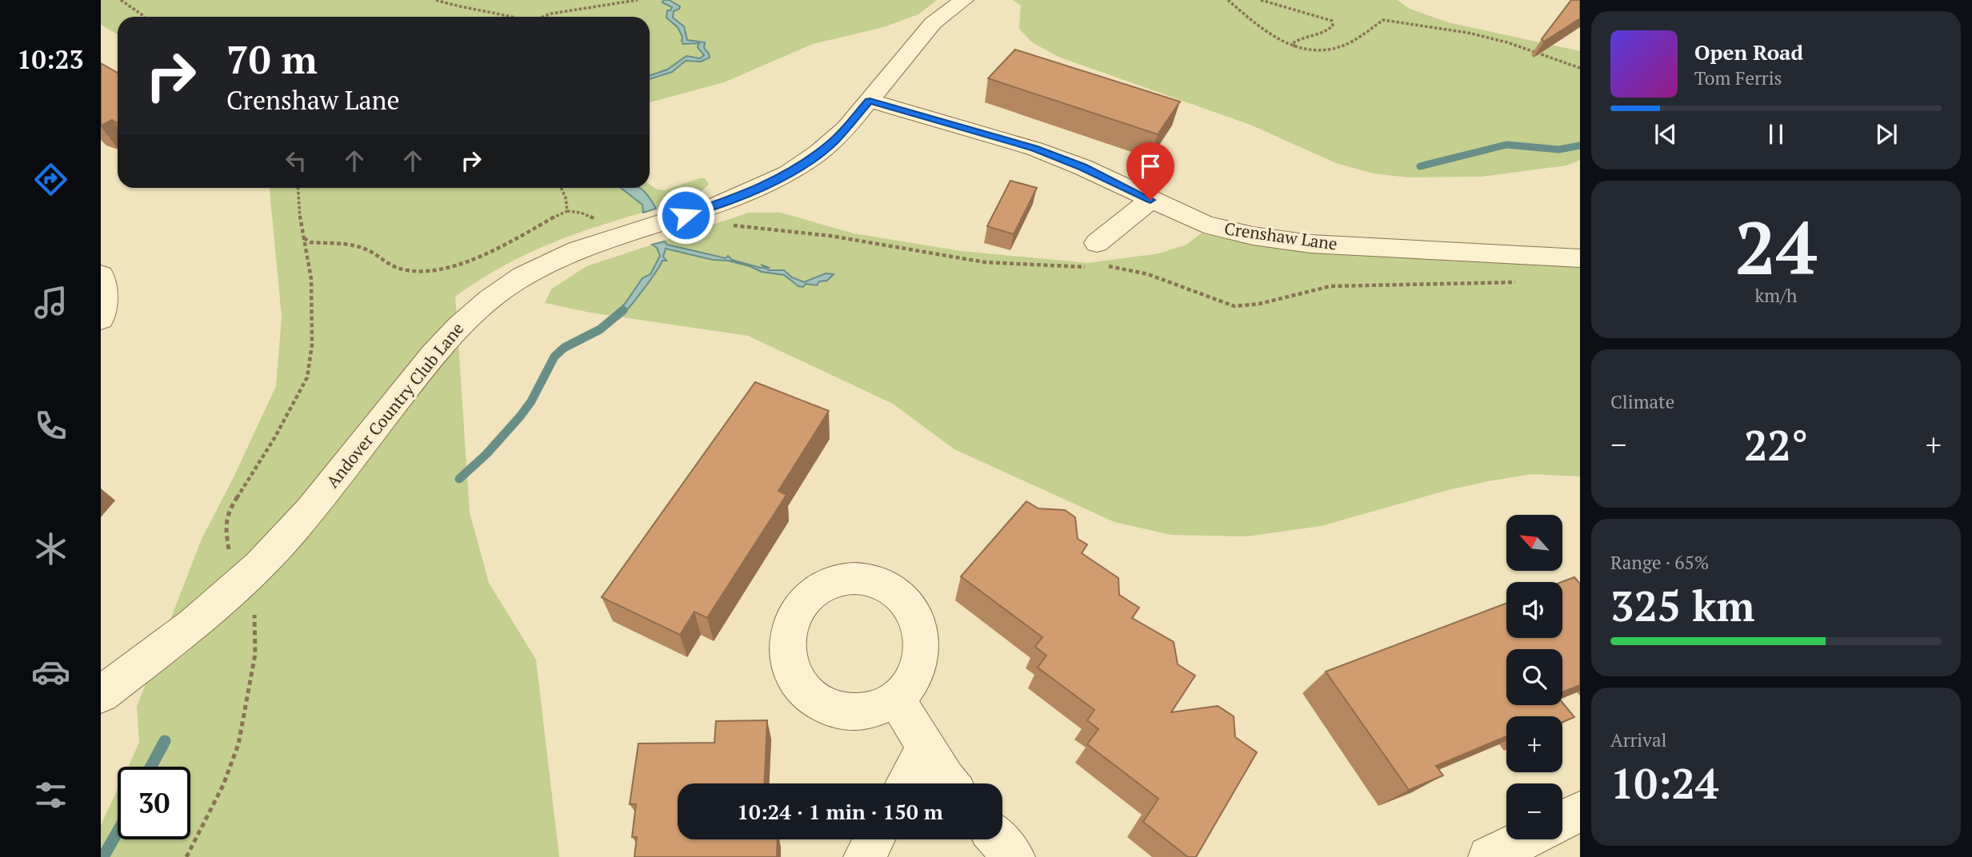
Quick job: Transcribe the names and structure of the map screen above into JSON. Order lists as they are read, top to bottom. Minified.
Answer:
{"streets":{"street":["Crenshaw Lane","Andover Country Club Lane"]},"crossings":[["Crenshaw Lane","Andover Country Club Lane"]],"north":"top left","page":{"tabs":"10:23","turn":["70 m","Crenshaw Lane"],"song":["Open Road","Tom Ferris"],"tile":[["24","km/h"],"Climate",["Range · 65%","325 km"],["Arrival","10:24"]],"heat":["−","22°","+"],"map_buttons":["+","−"],"limit":"30","trip":"10:24 · 1 min · 150 m"}}
